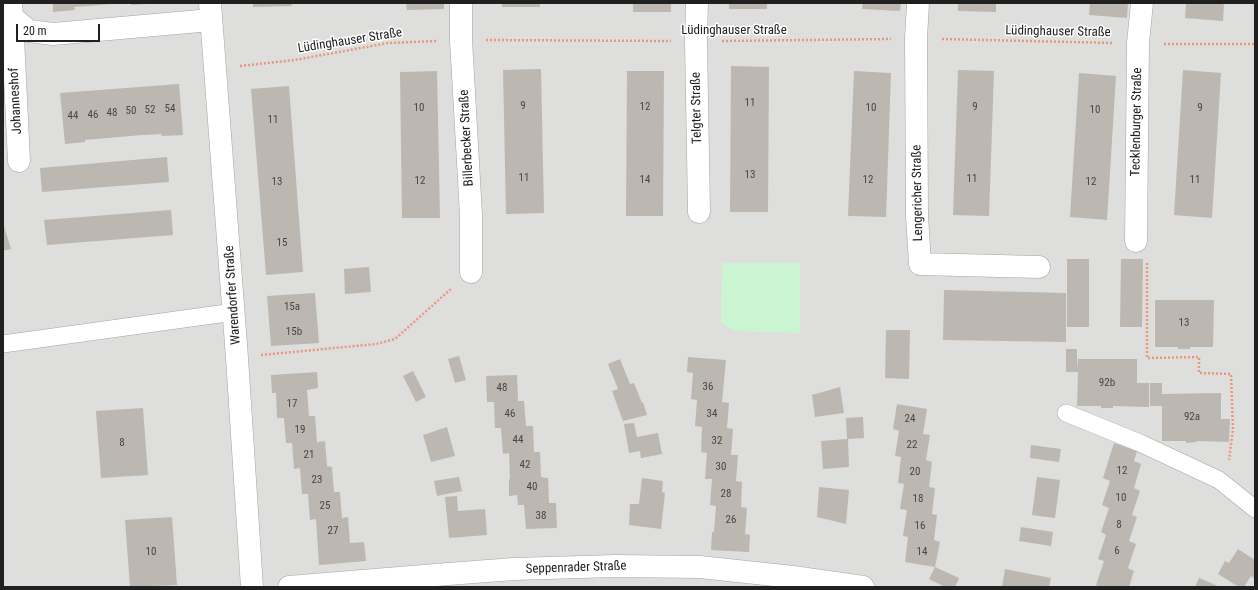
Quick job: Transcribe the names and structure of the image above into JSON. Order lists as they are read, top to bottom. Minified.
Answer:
{"streets":{"street":["Johanneshof","Telgter Straße","Tecklenburger Straße","Billerbecker Straße","Lengericher Straße","Warendorfer Straße","Seppenrader Straße"],"path":["Lüdinghauser Straße"]},"crossings":[["Lüdinghauser Straße","Telgter Straße"],["Lüdinghauser Straße","Tecklenburger Straße"],["Lüdinghauser Straße","Billerbecker Straße"],["Lüdinghauser Straße","Lengericher Straße"],["Lüdinghauser Straße","Warendorfer Straße"],["Johanneshof","Warendorfer Straße"]],"house_numbers":["11","9","12","9","10","10","9","54","52","10","50","48","46","44","11","13","11","11","14","12","11","12","13","12","15","15a","13","15b","92b","36","48","17","46","34","92a","24","19","44","32","8","22","21","42","30","12","20","23","40","28","10","18","25","38","26","8","16","27","6","10","14"],"scale_bar":"20 m"}
